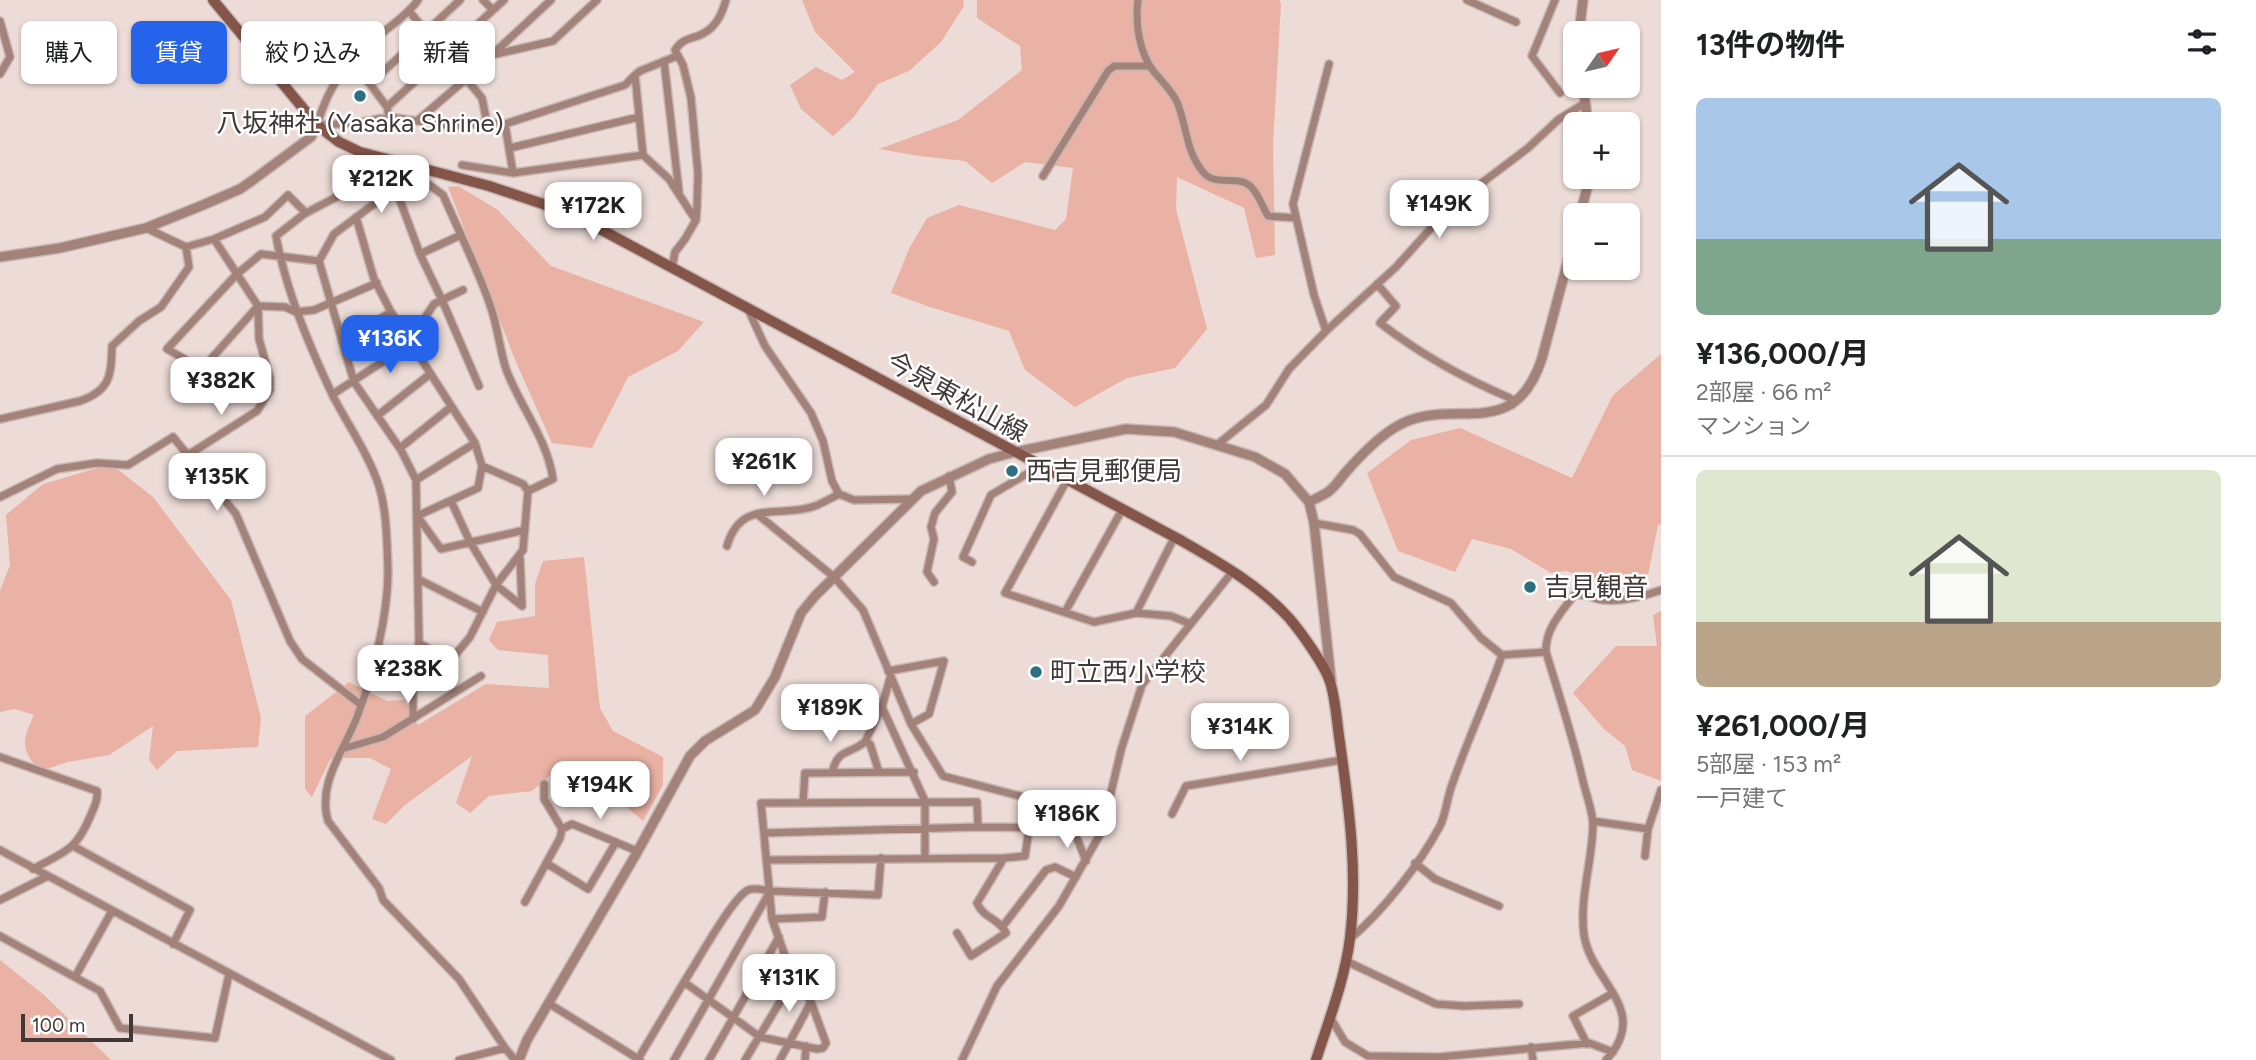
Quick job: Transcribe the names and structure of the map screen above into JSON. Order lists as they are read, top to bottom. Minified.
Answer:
{"streets":{"main road":["今泉東松山線"]},"places":["八坂神社 (Yasaka Shrine)","西吉見郵便局","吉見観音","町立西小学校"],"scale_bar":"100 m","north":"top right","page":{"heading":"13件の物件","map_buttons":["+","−"],"chip":["購入","賃貸","絞り込み","新着"],"list":[{"name":"¥136,000/月","note":"2部屋 · 66 m² · マンション"},{"name":"¥261,000/月","note":"5部屋 · 153 m² · 一戸建て"}],"price":["¥212K","¥149K","¥172K","¥136K","¥382K","¥261K","¥135K","¥238K","¥189K","¥314K","¥194K","¥186K","¥131K"],"scale":"100 m"}}
